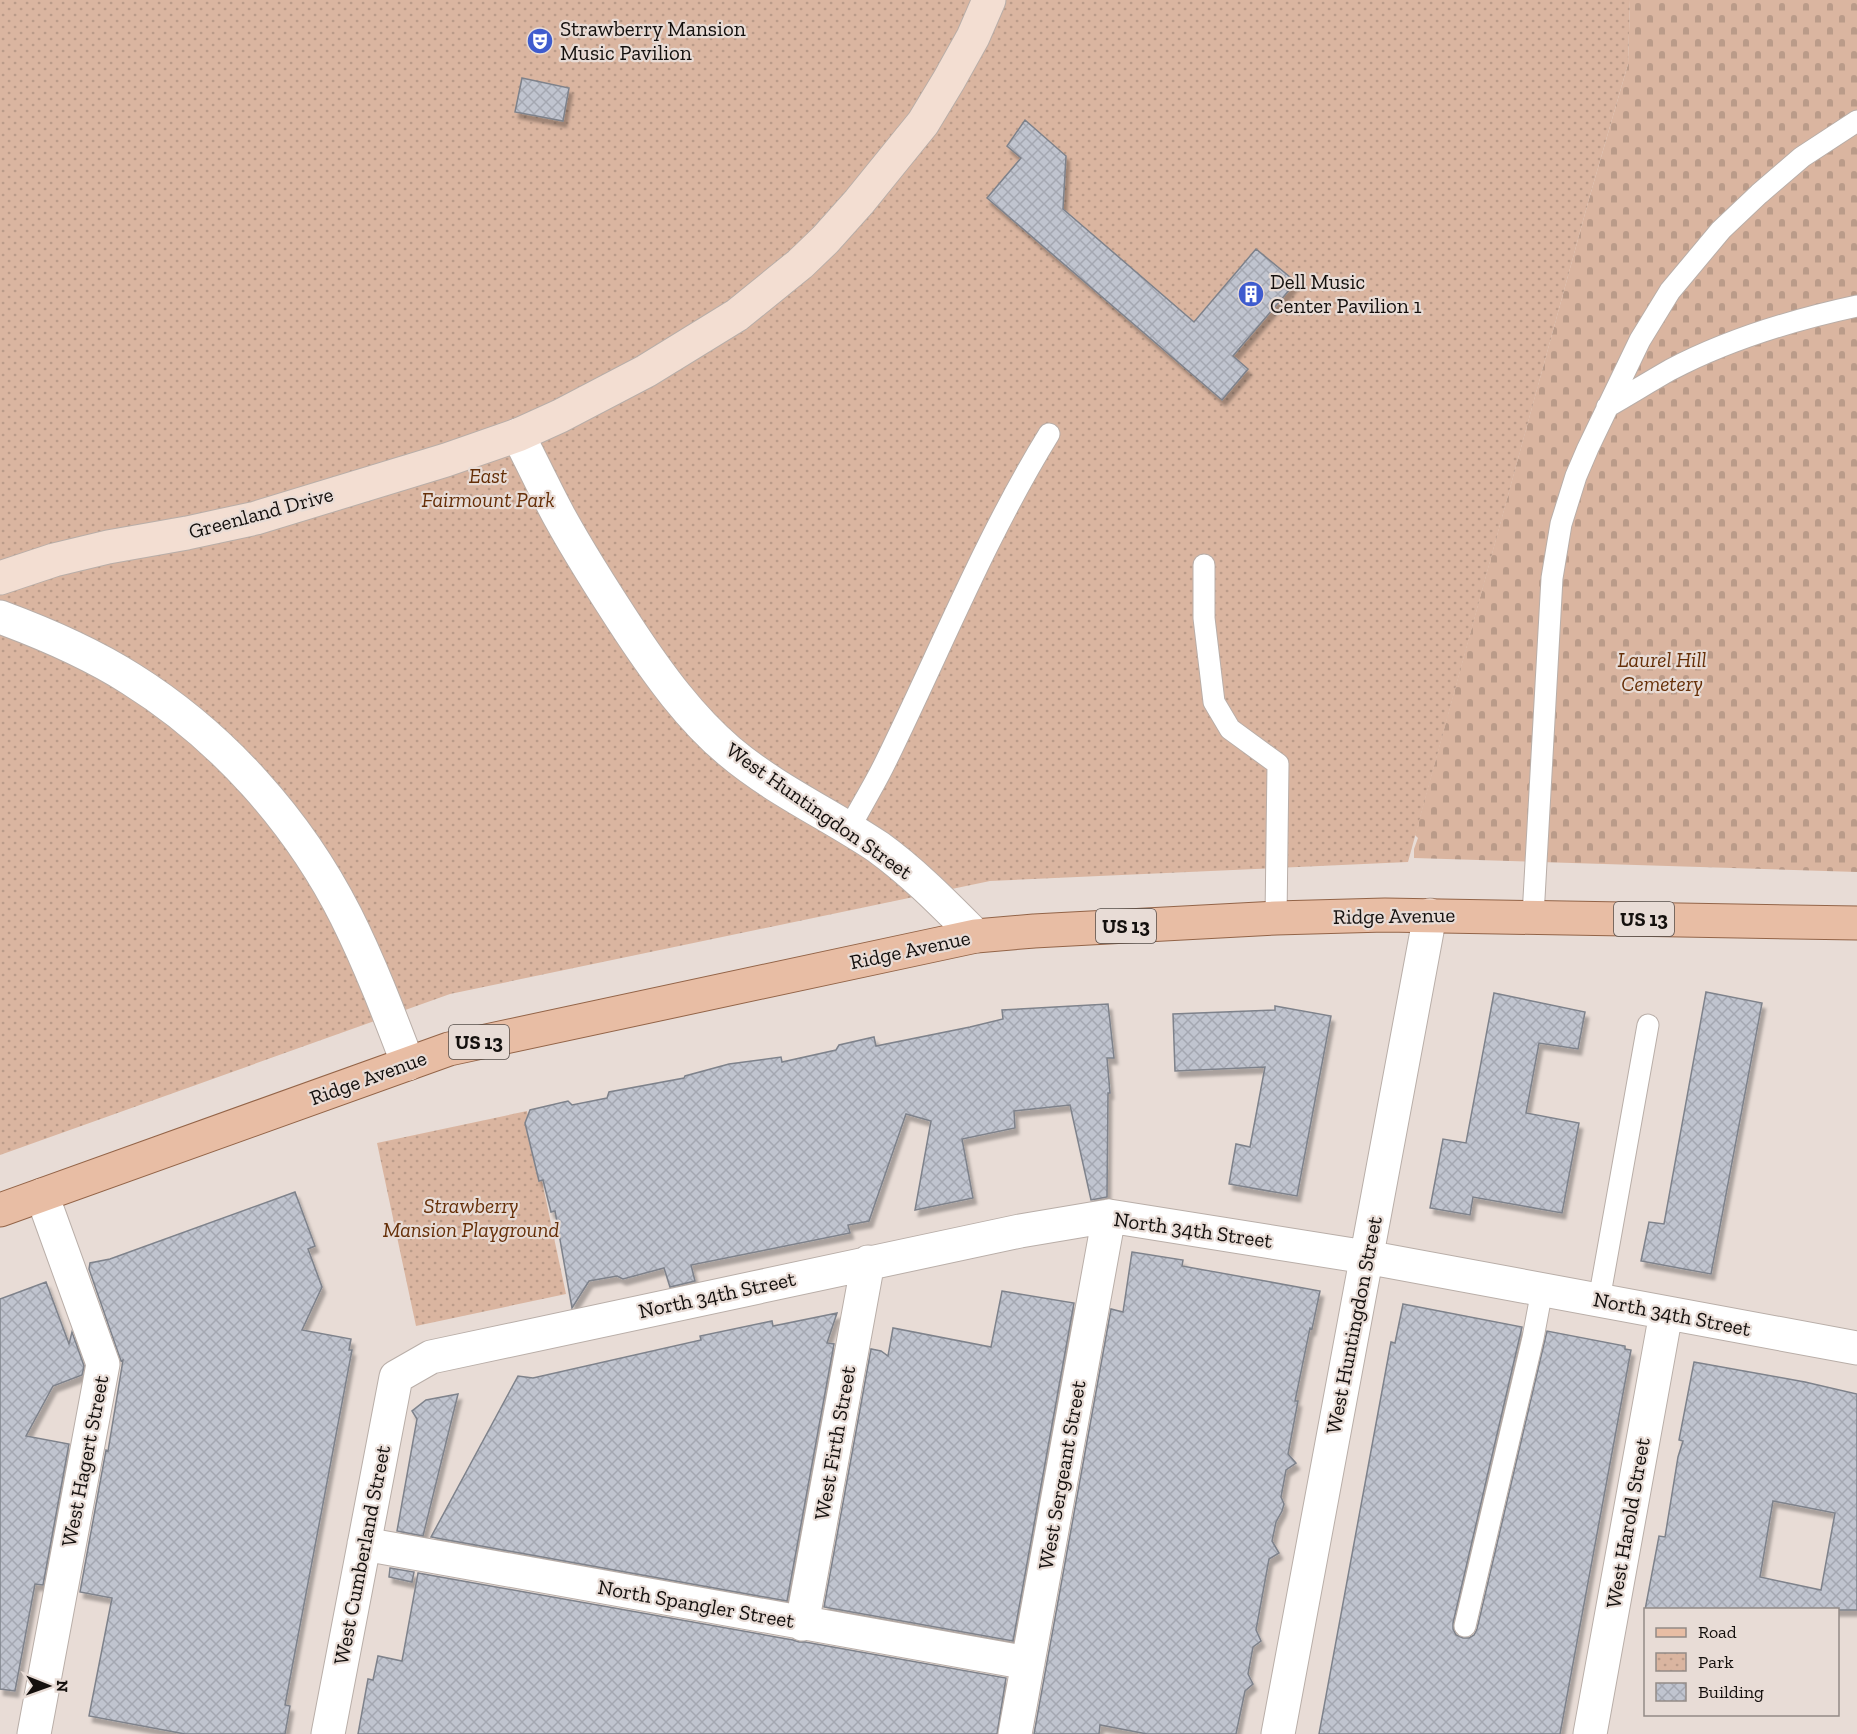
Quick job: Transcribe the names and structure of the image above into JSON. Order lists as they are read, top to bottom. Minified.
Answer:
{"streets":{"main road":["Greenland Drive","Ridge Avenue","US 13"],"street":["West Huntingdon Street","North 34th Street","West Firth Street","West Hagert Street","West Sergeant Street","West Harold Street","West Cumberland Street","North Spangler Street"]},"crossings":[["Greenland Drive","West Huntingdon Street"],["West Huntingdon Street","Ridge Avenue"],["West Huntingdon Street","North 34th Street"],["Ridge Avenue","West Hagert Street"],["North 34th Street","West Firth Street"],["North 34th Street","West Sergeant Street"],["North 34th Street","West Harold Street"],["North 34th Street","West Cumberland Street"],["West Firth Street","North Spangler Street"],["West Sergeant Street","North Spangler Street"],["West Cumberland Street","North Spangler Street"]],"parks":["East Fairmount Park","Laurel Hill Cemetery","Strawberry Mansion Playground"],"places":{"theatre":["Strawberry Mansion Music Pavilion"],"building":["Dell Music Center Pavilion 1"]},"legend":["Road","Park","Building"],"north":"right"}
